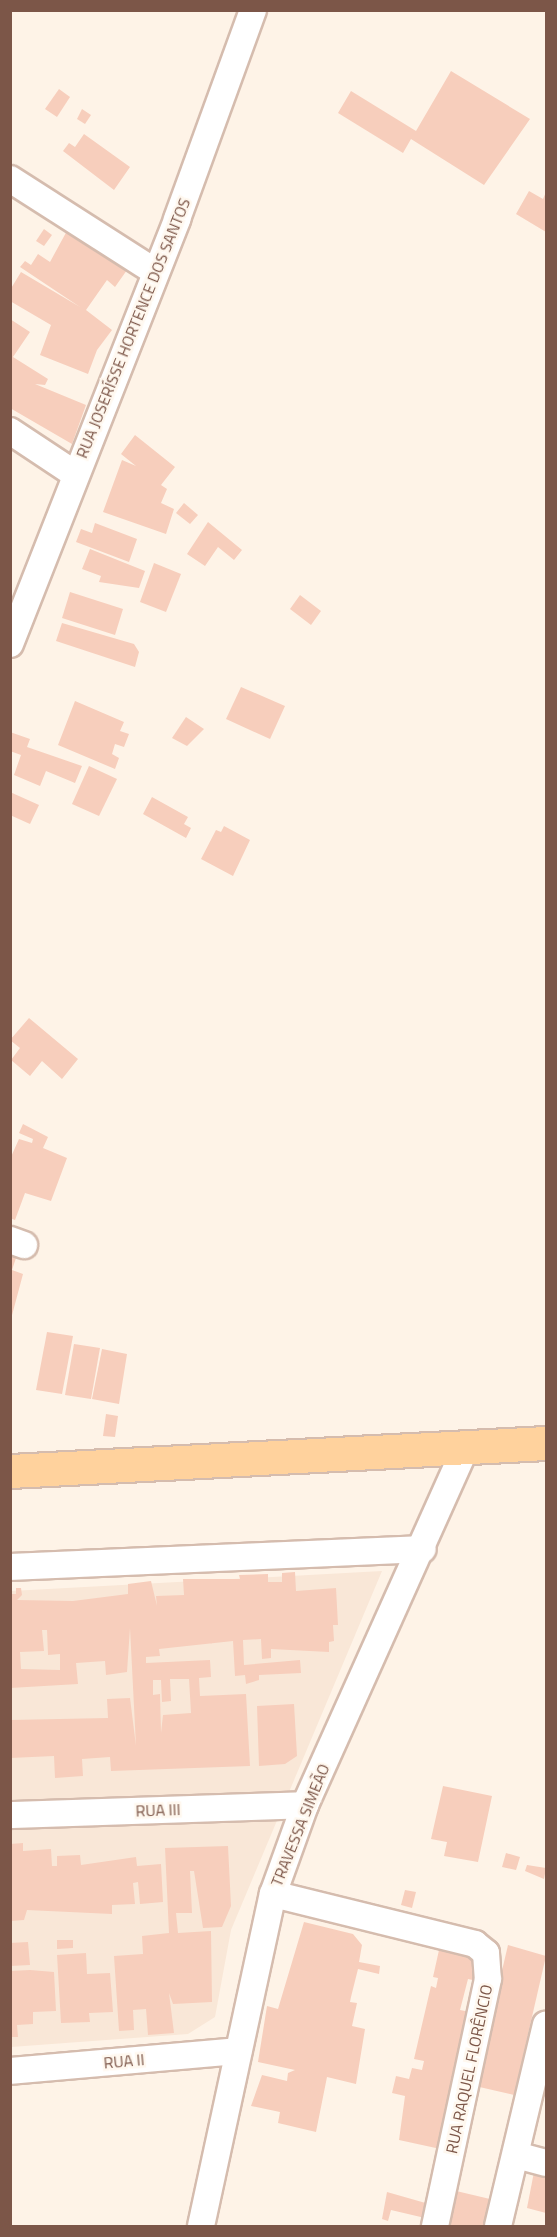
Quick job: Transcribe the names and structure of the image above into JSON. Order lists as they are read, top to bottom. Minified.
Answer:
{"streets":{"street":["RUA JOSERÍSSE HORTENCE DOS SANTOS","RUA III","TRAVESSA SIMEÃO","RUA II","RUA RAQUEL FLORÊNCIO"]},"crossings":[["RUA III","TRAVESSA SIMEÃO"],["TRAVESSA SIMEÃO","RUA II"],["TRAVESSA SIMEÃO","RUA RAQUEL FLORÊNCIO"]]}
